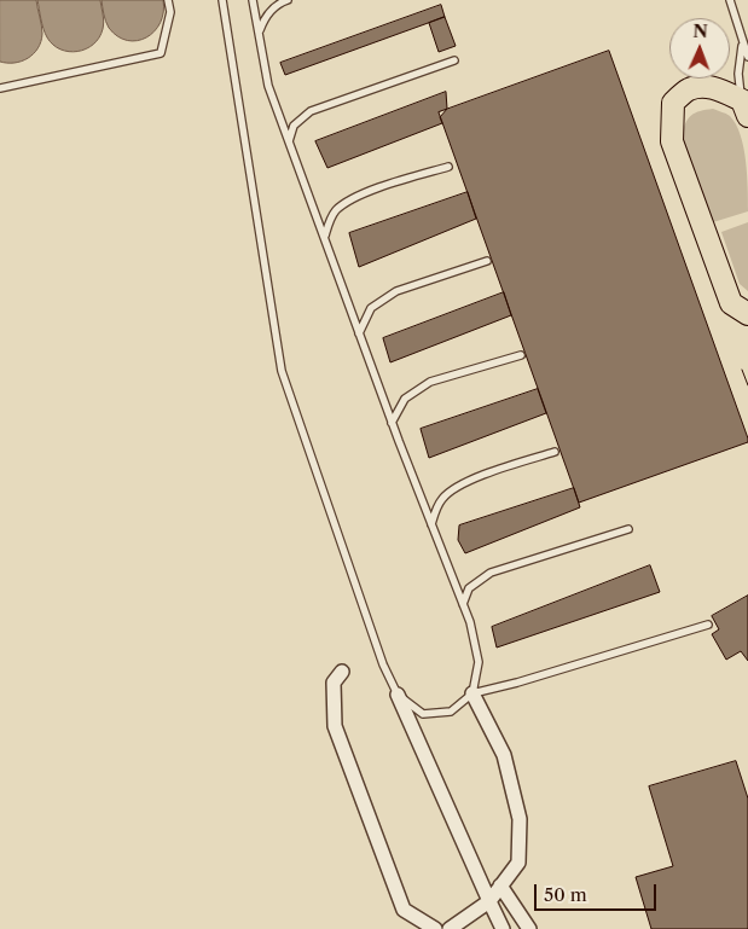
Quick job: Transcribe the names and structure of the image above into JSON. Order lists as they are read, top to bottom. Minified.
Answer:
{"scale_bar":"50 m","north":"top"}
